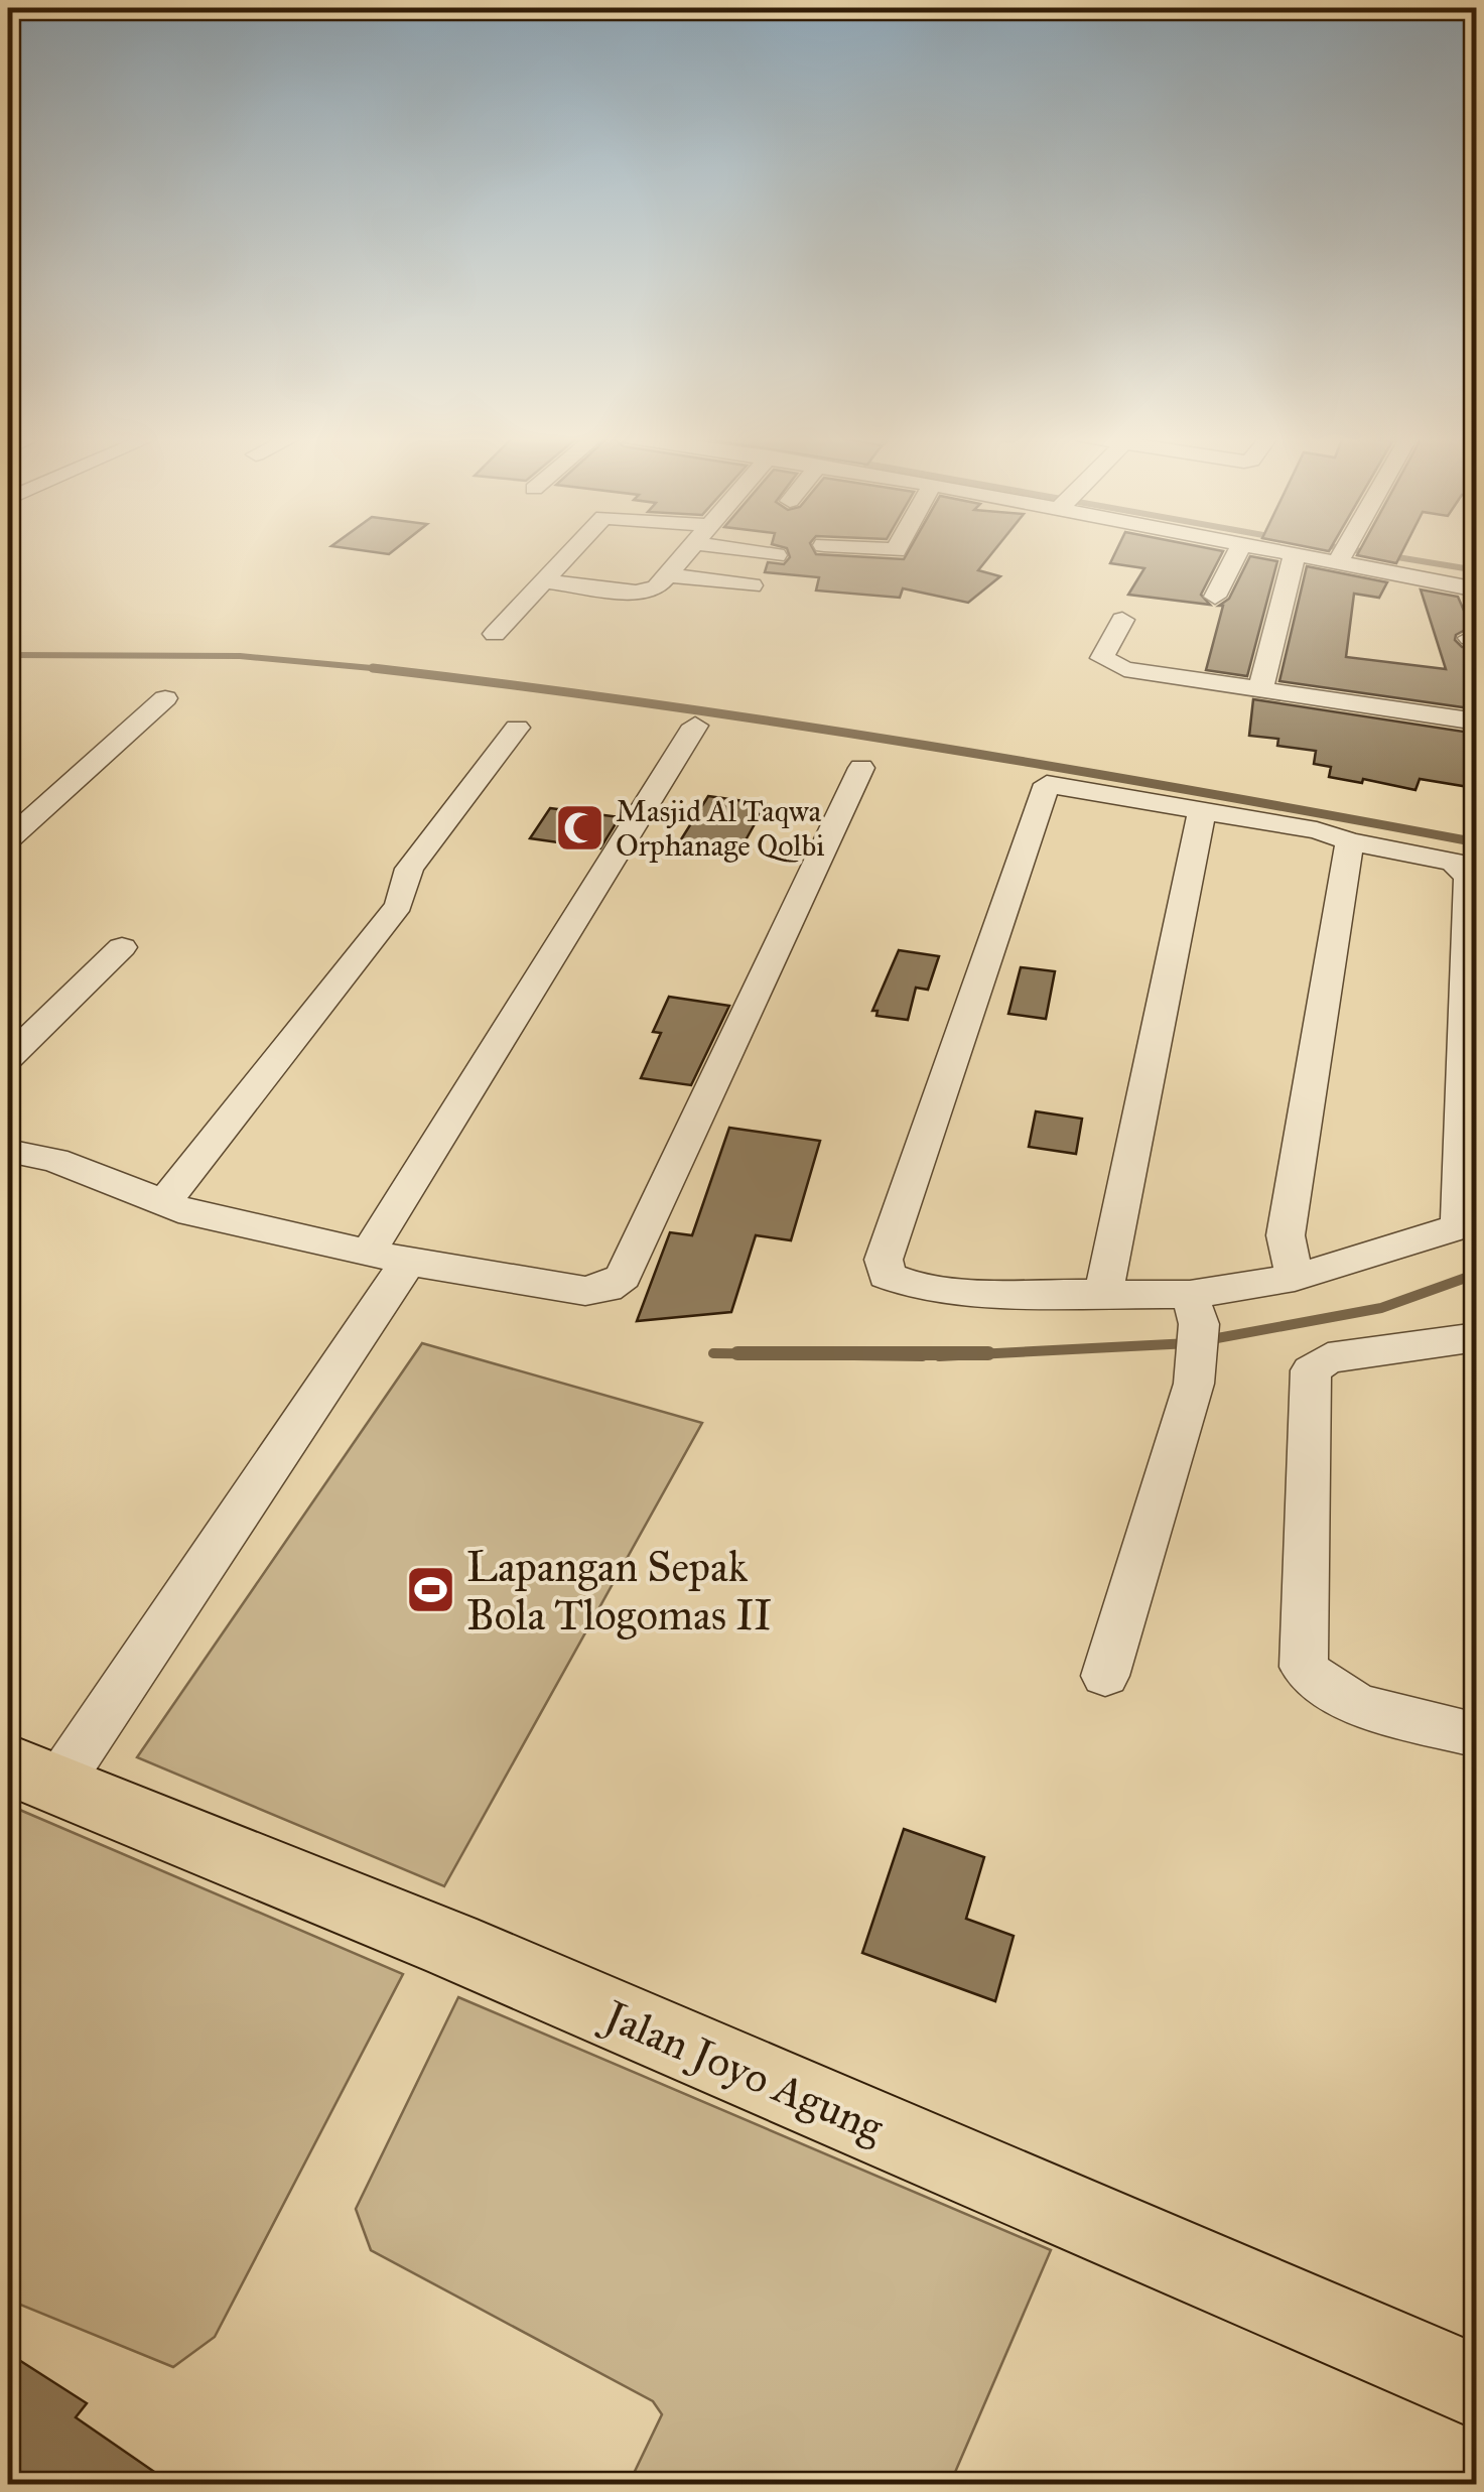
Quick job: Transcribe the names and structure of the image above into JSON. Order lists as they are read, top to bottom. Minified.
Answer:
{"streets":{"main road":["Jalan Joyo Agung"]},"places":{"mosque":["Masjid Al Taqwa Orphanage Qolbi"],"sports":["Lapangan Sepak Bola Tlogomas II"]}}
